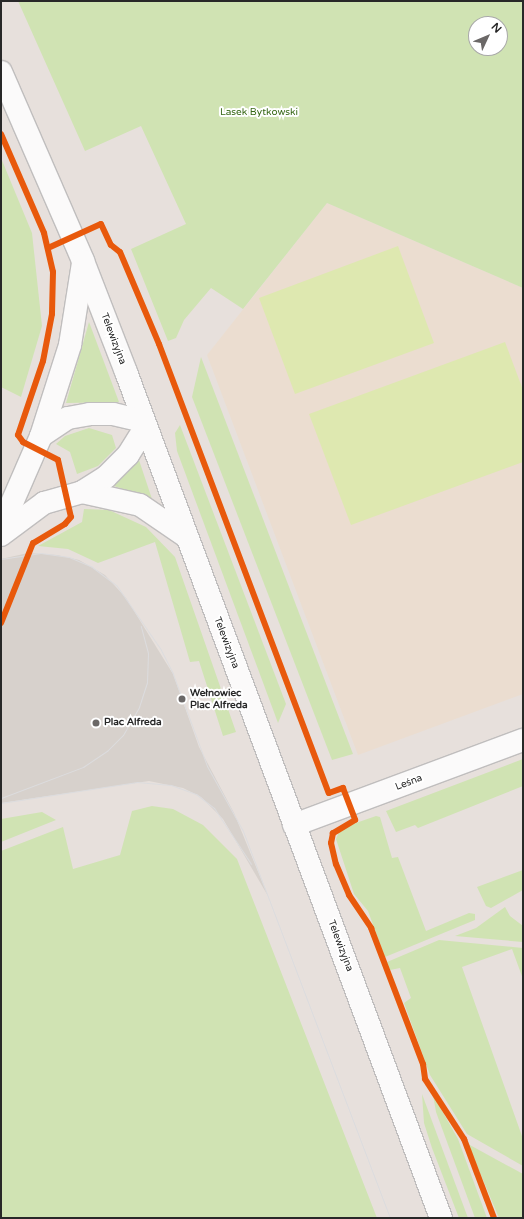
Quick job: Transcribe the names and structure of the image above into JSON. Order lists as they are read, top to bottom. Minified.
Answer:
{"streets":{"main road":["Telewizyjna","Leśna"]},"crossings":[["Telewizyjna","Leśna"]],"parks":["Lasek Bytkowski"],"places":["Wełnowiec Plac Alfreda","Plac Alfreda"],"north":"top right"}
